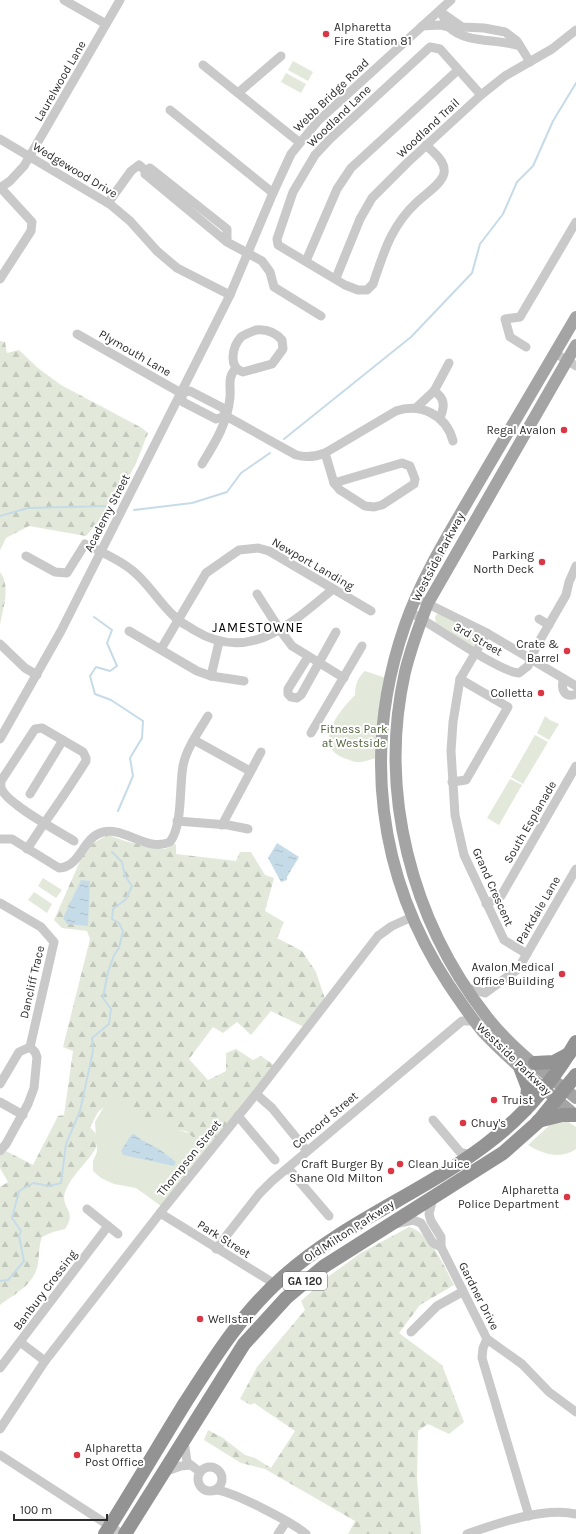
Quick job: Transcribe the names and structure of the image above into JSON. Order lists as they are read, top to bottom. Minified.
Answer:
{"streets":{"highway":["Old Milton Parkway","GA 120"],"main road":["Westside Parkway"],"street":["Laurelwood Lane","Webb Bridge Road","Woodland Lane","Woodland Trail","Wedgewood Drive","Plymouth Lane","Academy Street","Newport Landing","3rd Street","South Esplanade","Grand Crescent","Parkdale Lane","Dancliff Trace","Concord Street","Thompson Street","Park Street","Banbury Crossing","Gardner Drive"]},"crossings":[["Laurelwood Lane","Wedgewood Drive"],["Webb Bridge Road","Wedgewood Drive"],["Webb Bridge Road","Academy Street"],["Woodland Lane","Woodland Trail"],["Wedgewood Drive","Academy Street"],["Plymouth Lane","Academy Street"],["Westside Parkway","3rd Street"],["Westside Parkway","Thompson Street"],["Westside Parkway","Old Milton Parkway"],["3rd Street","Grand Crescent"],["South Esplanade","Grand Crescent"],["Grand Crescent","Parkdale Lane"],["Concord Street","Park Street"],["Thompson Street","Park Street"],["Old Milton Parkway","Park Street"],["Old Milton Parkway","Gardner Drive"]],"districts":["JAMESTOWNE"],"parks":["Fitness Park at Westside"],"places":["Alpharetta Fire Station 81","Regal Avalon","Parking North Deck","Crate & Barrel","Colletta","Avalon Medical Office Building","Truist","Chuy's","Clean Juice","Craft Burger By Shane Old Milton","Alpharetta Police Department","Wellstar","Alpharetta Post Office"],"scale_bar":"100 m"}
